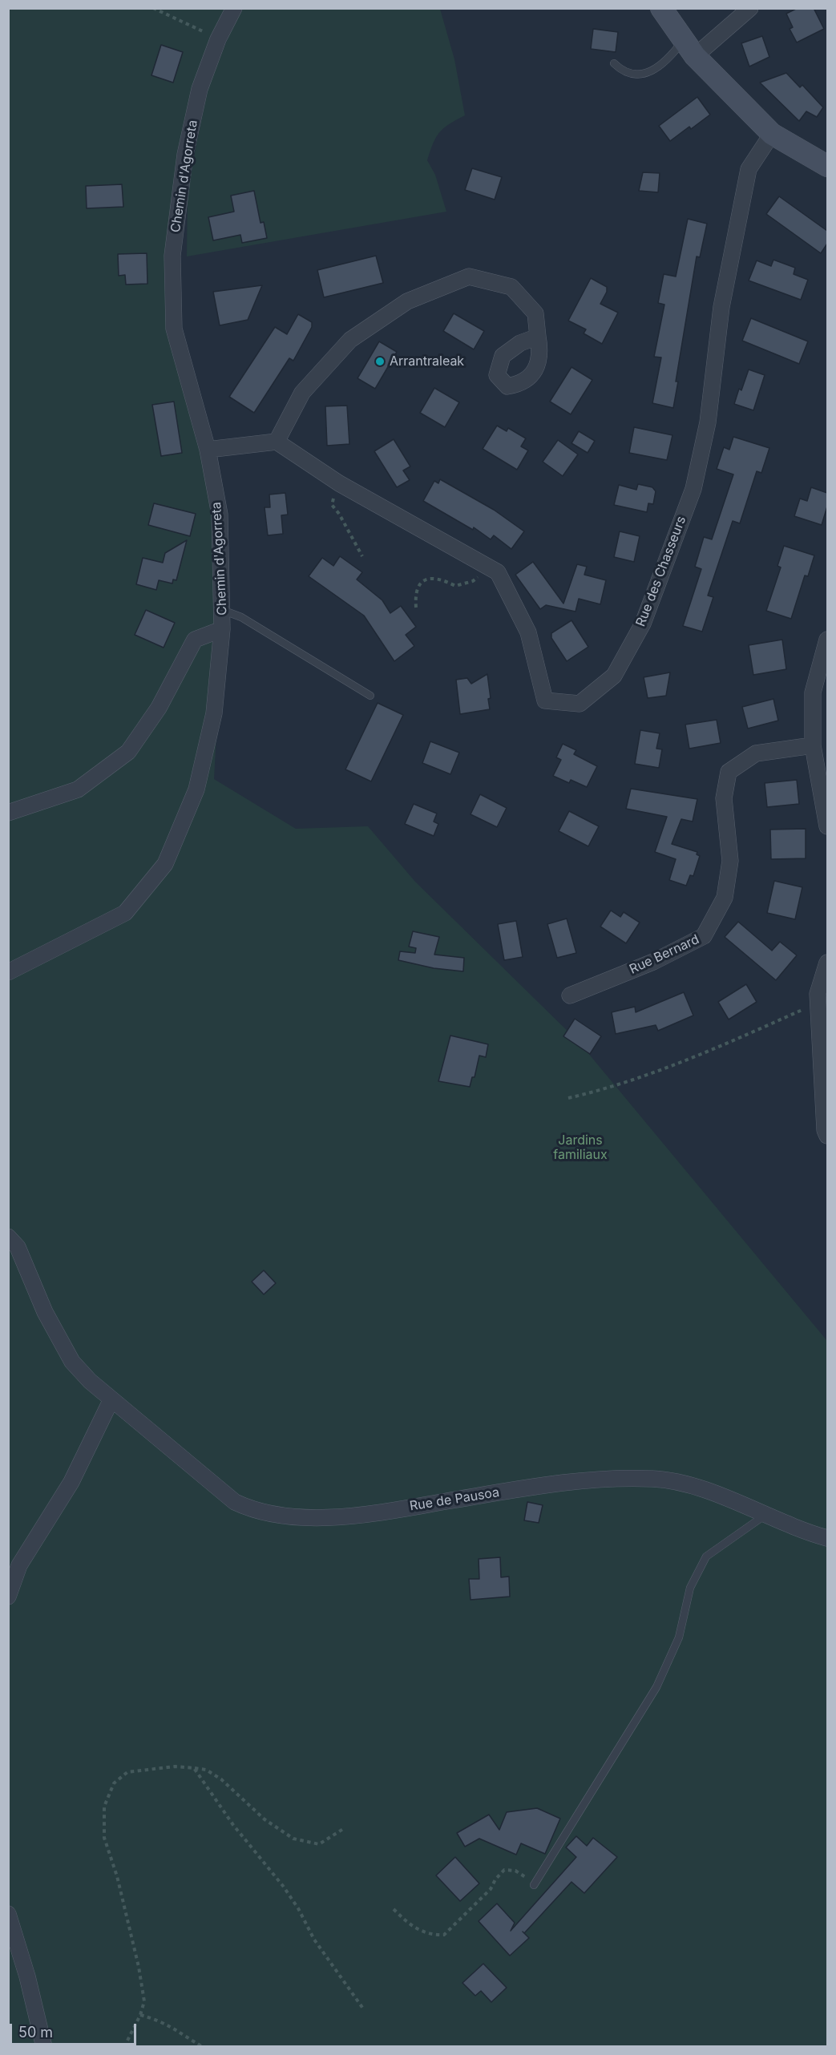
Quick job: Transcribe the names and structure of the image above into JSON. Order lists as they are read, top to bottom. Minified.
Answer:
{"streets":{"street":["Chemin d'Agorreta","Rue des Chasseurs","Rue Bernard","Rue de Pausoa"]},"parks":["Jardins familiaux"],"places":["Arrantraleak"],"scale_bar":"50 m"}
